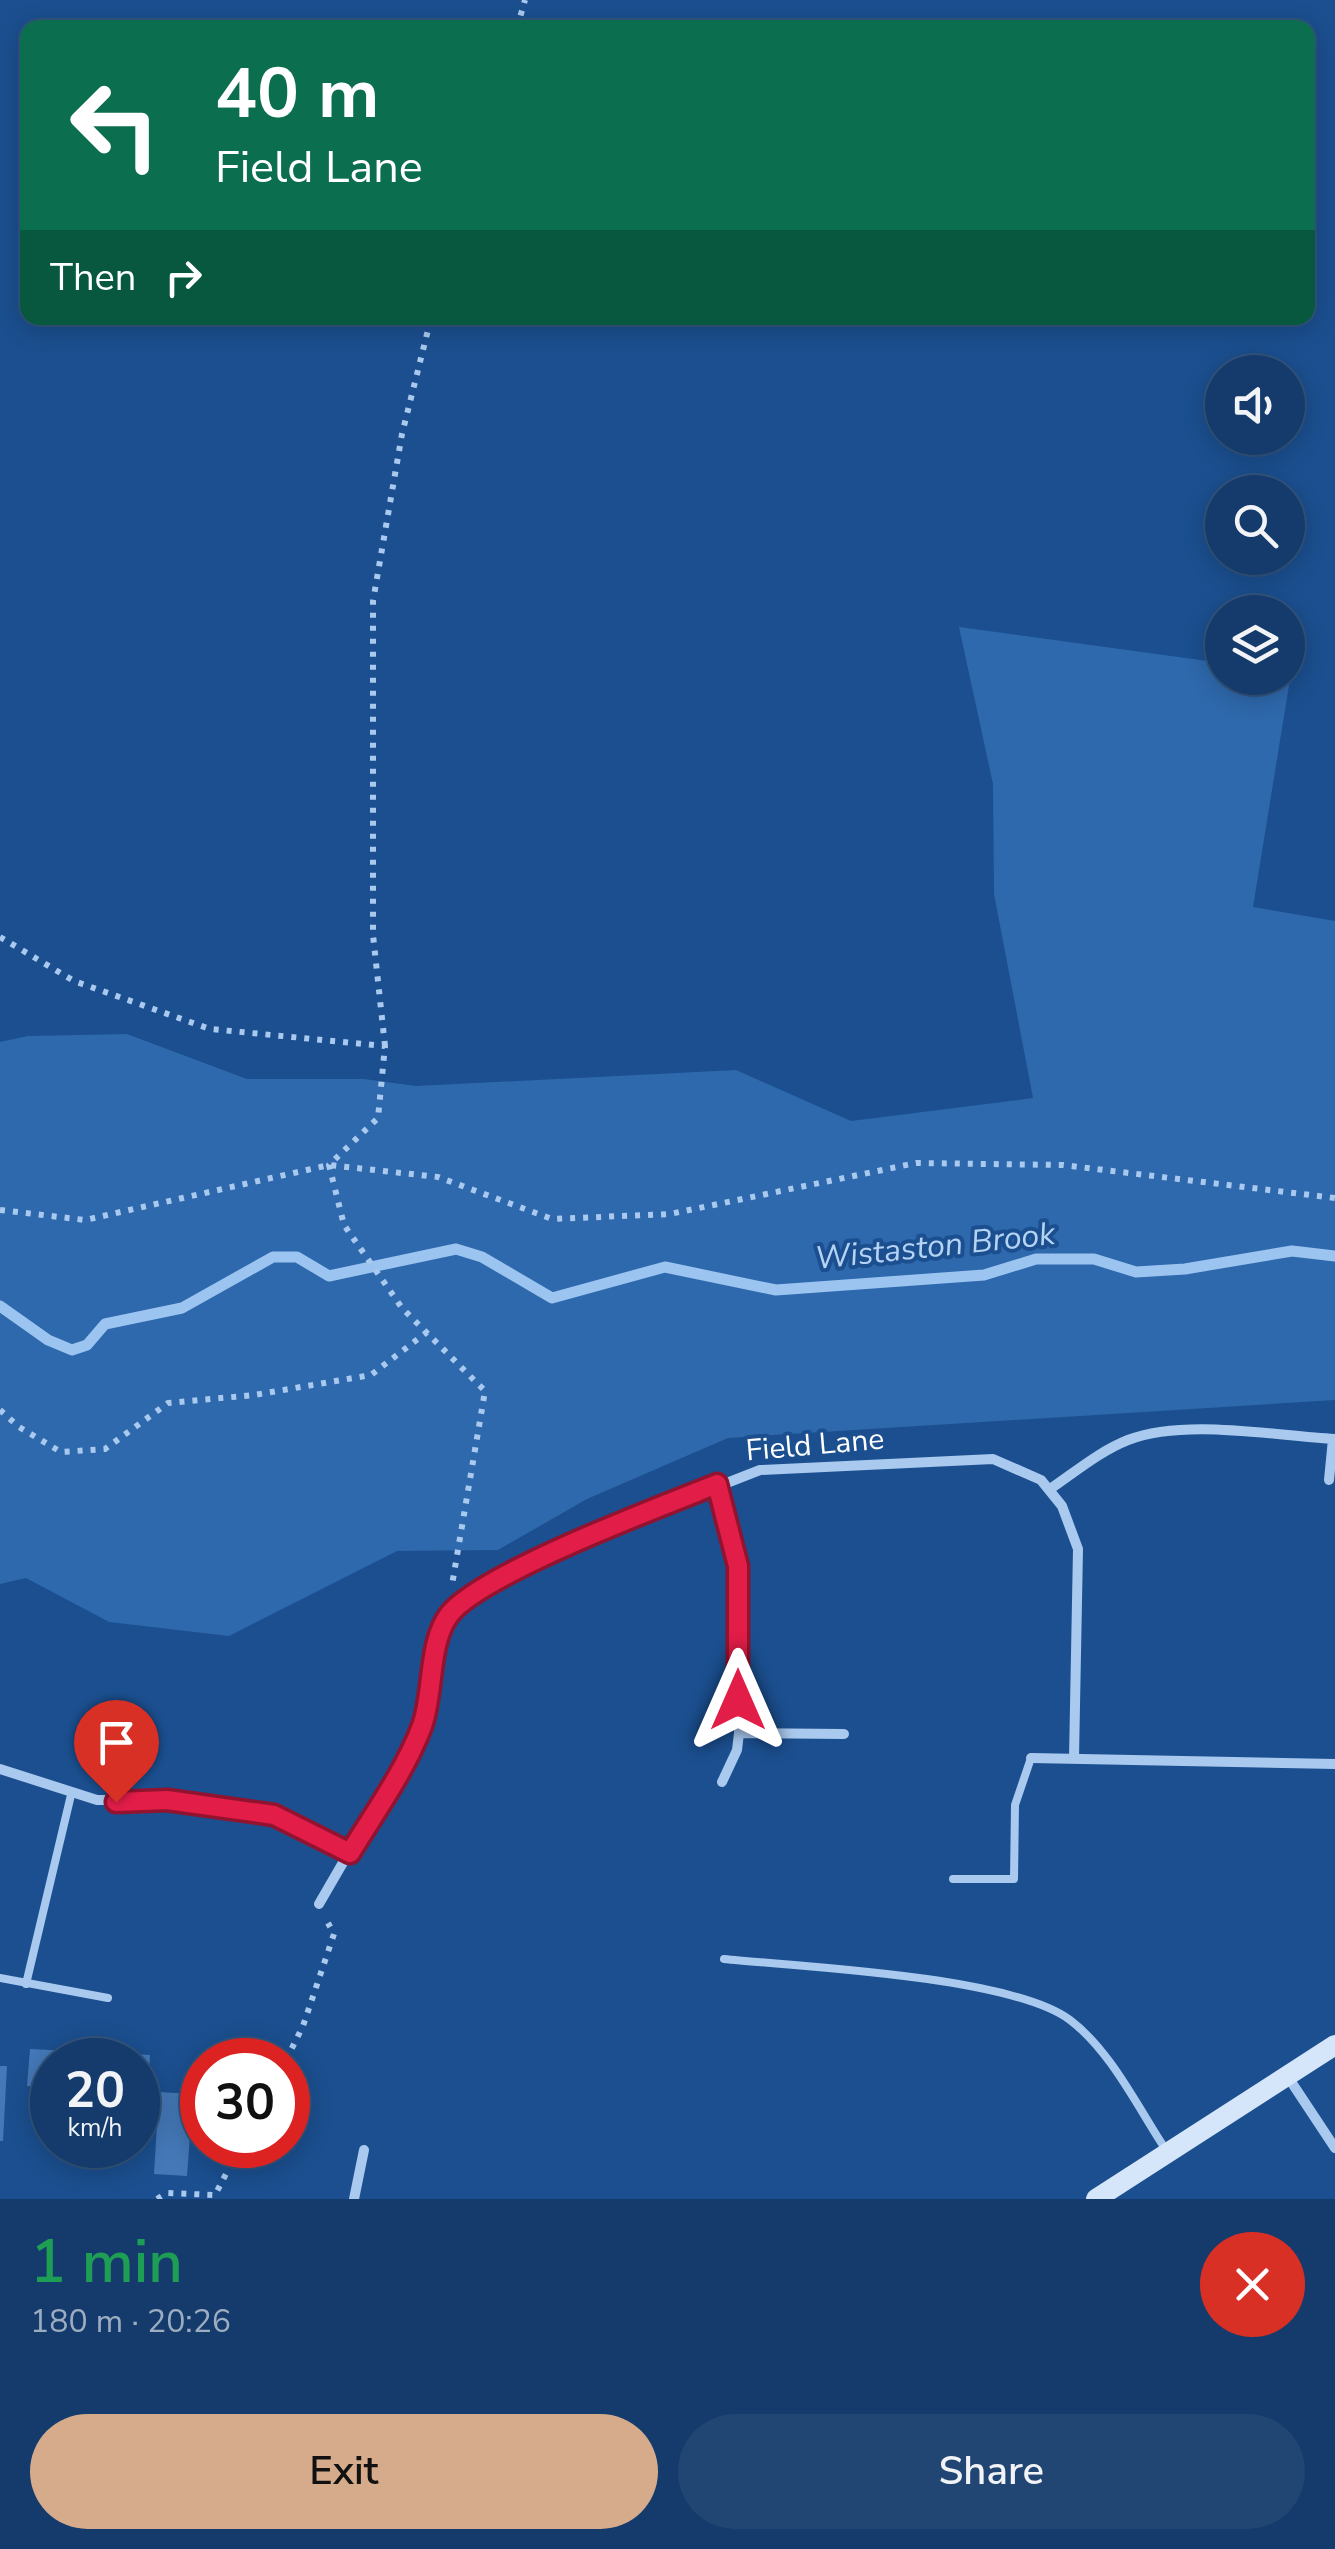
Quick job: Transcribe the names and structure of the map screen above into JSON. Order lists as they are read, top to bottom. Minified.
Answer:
{"streets":{"street":["Field Lane"]},"water":["Wistaston Brook"],"page":{"turn":["40 m","Field Lane"],"then":"Then","speed":"20 km/h","limit":"30","heading":["1 min","180 m · 20:26"],"buttons":["Exit","Share"]}}
